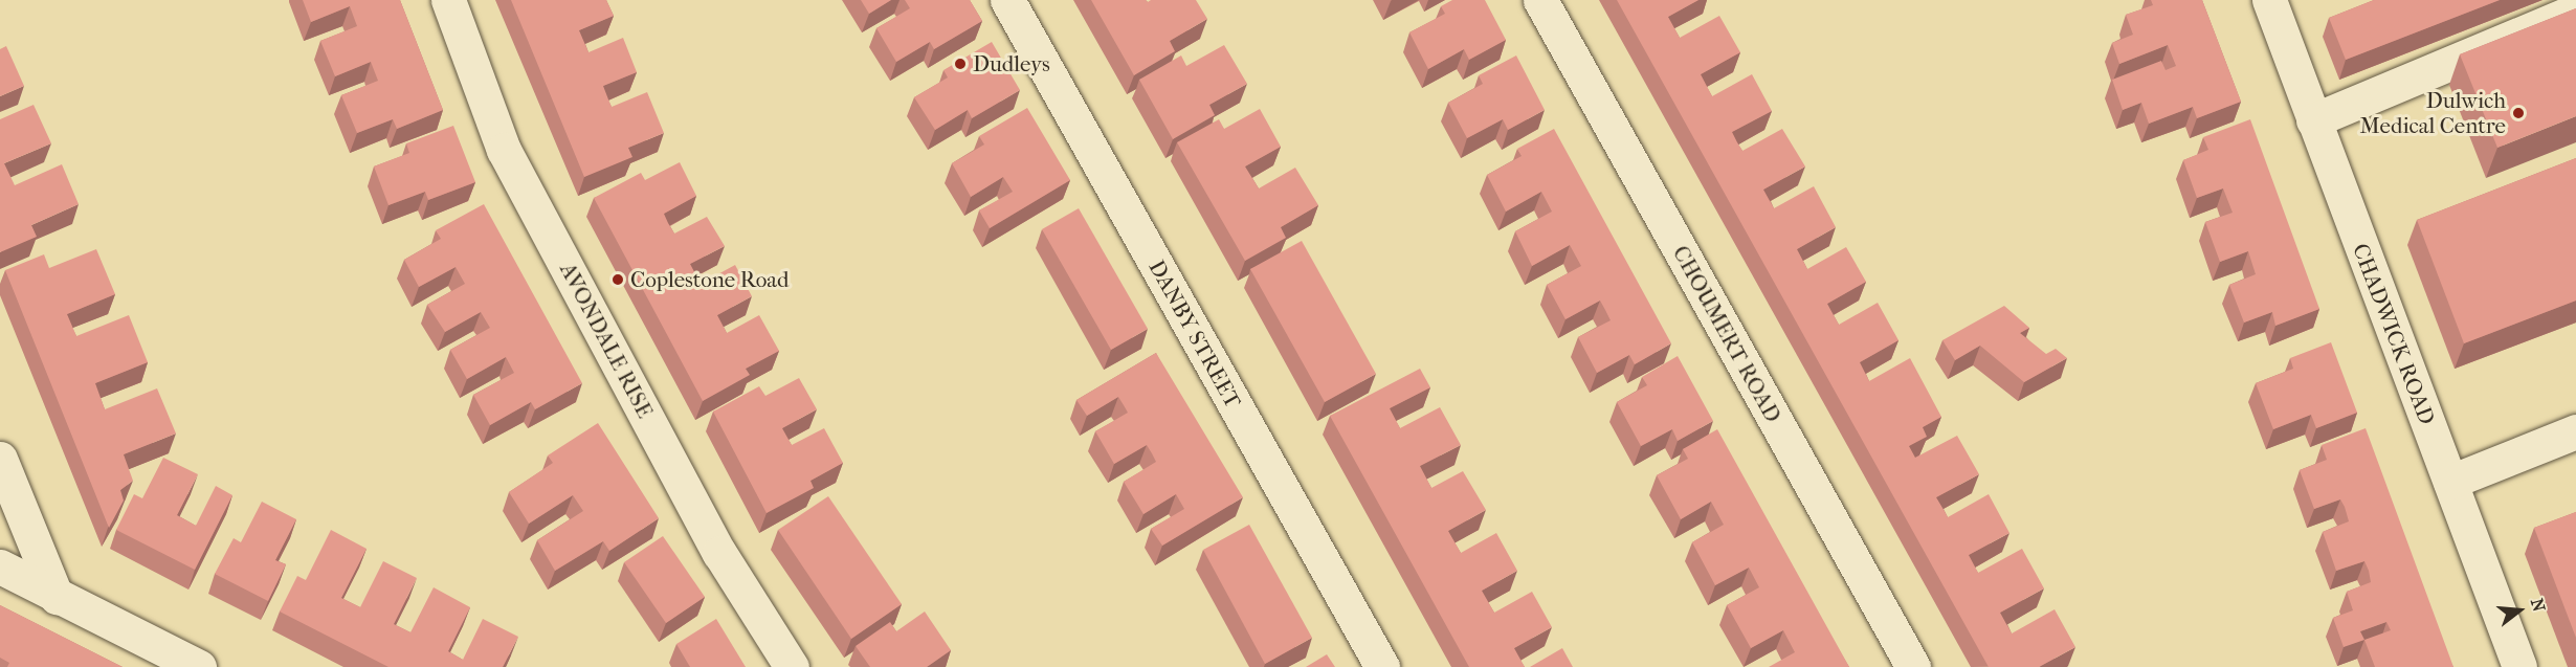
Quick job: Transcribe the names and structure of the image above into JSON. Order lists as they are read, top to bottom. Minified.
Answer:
{"streets":{"street":["DANBY STREET","CHOUMERT ROAD","CHADWICK ROAD","AVONDALE RISE"]},"places":["Dudleys","Dulwich Medical Centre","Coplestone Road"],"north":"right"}
